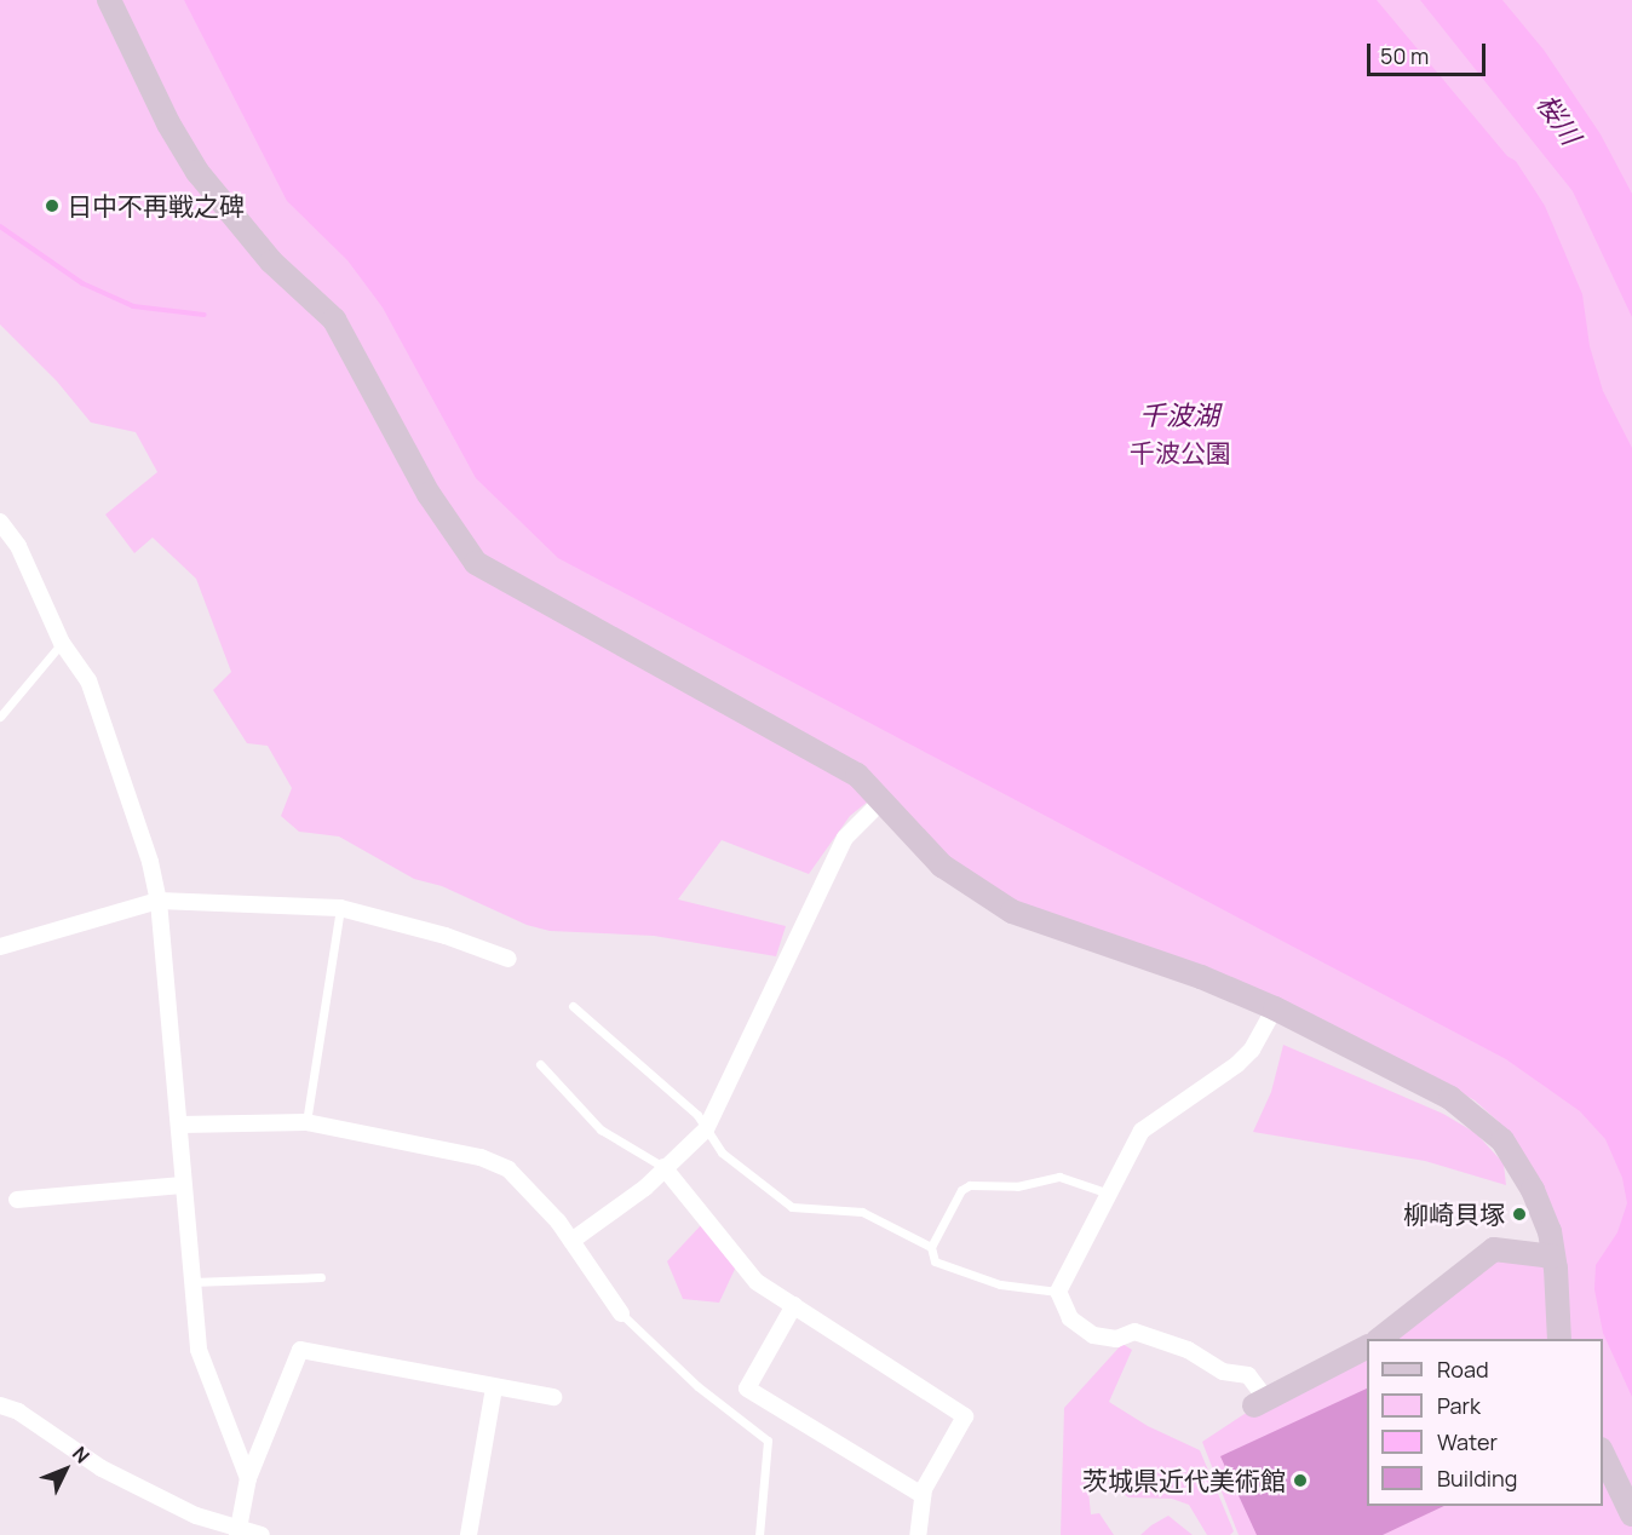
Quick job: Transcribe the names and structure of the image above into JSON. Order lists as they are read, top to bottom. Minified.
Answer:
{"water":["桜川","千波湖"],"parks":["千波公園"],"places":["日中不再戦之碑","柳崎貝塚","茨城県近代美術館"],"legend":["Road","Park","Water","Building"],"scale_bar":"50 m","north":"top right"}
